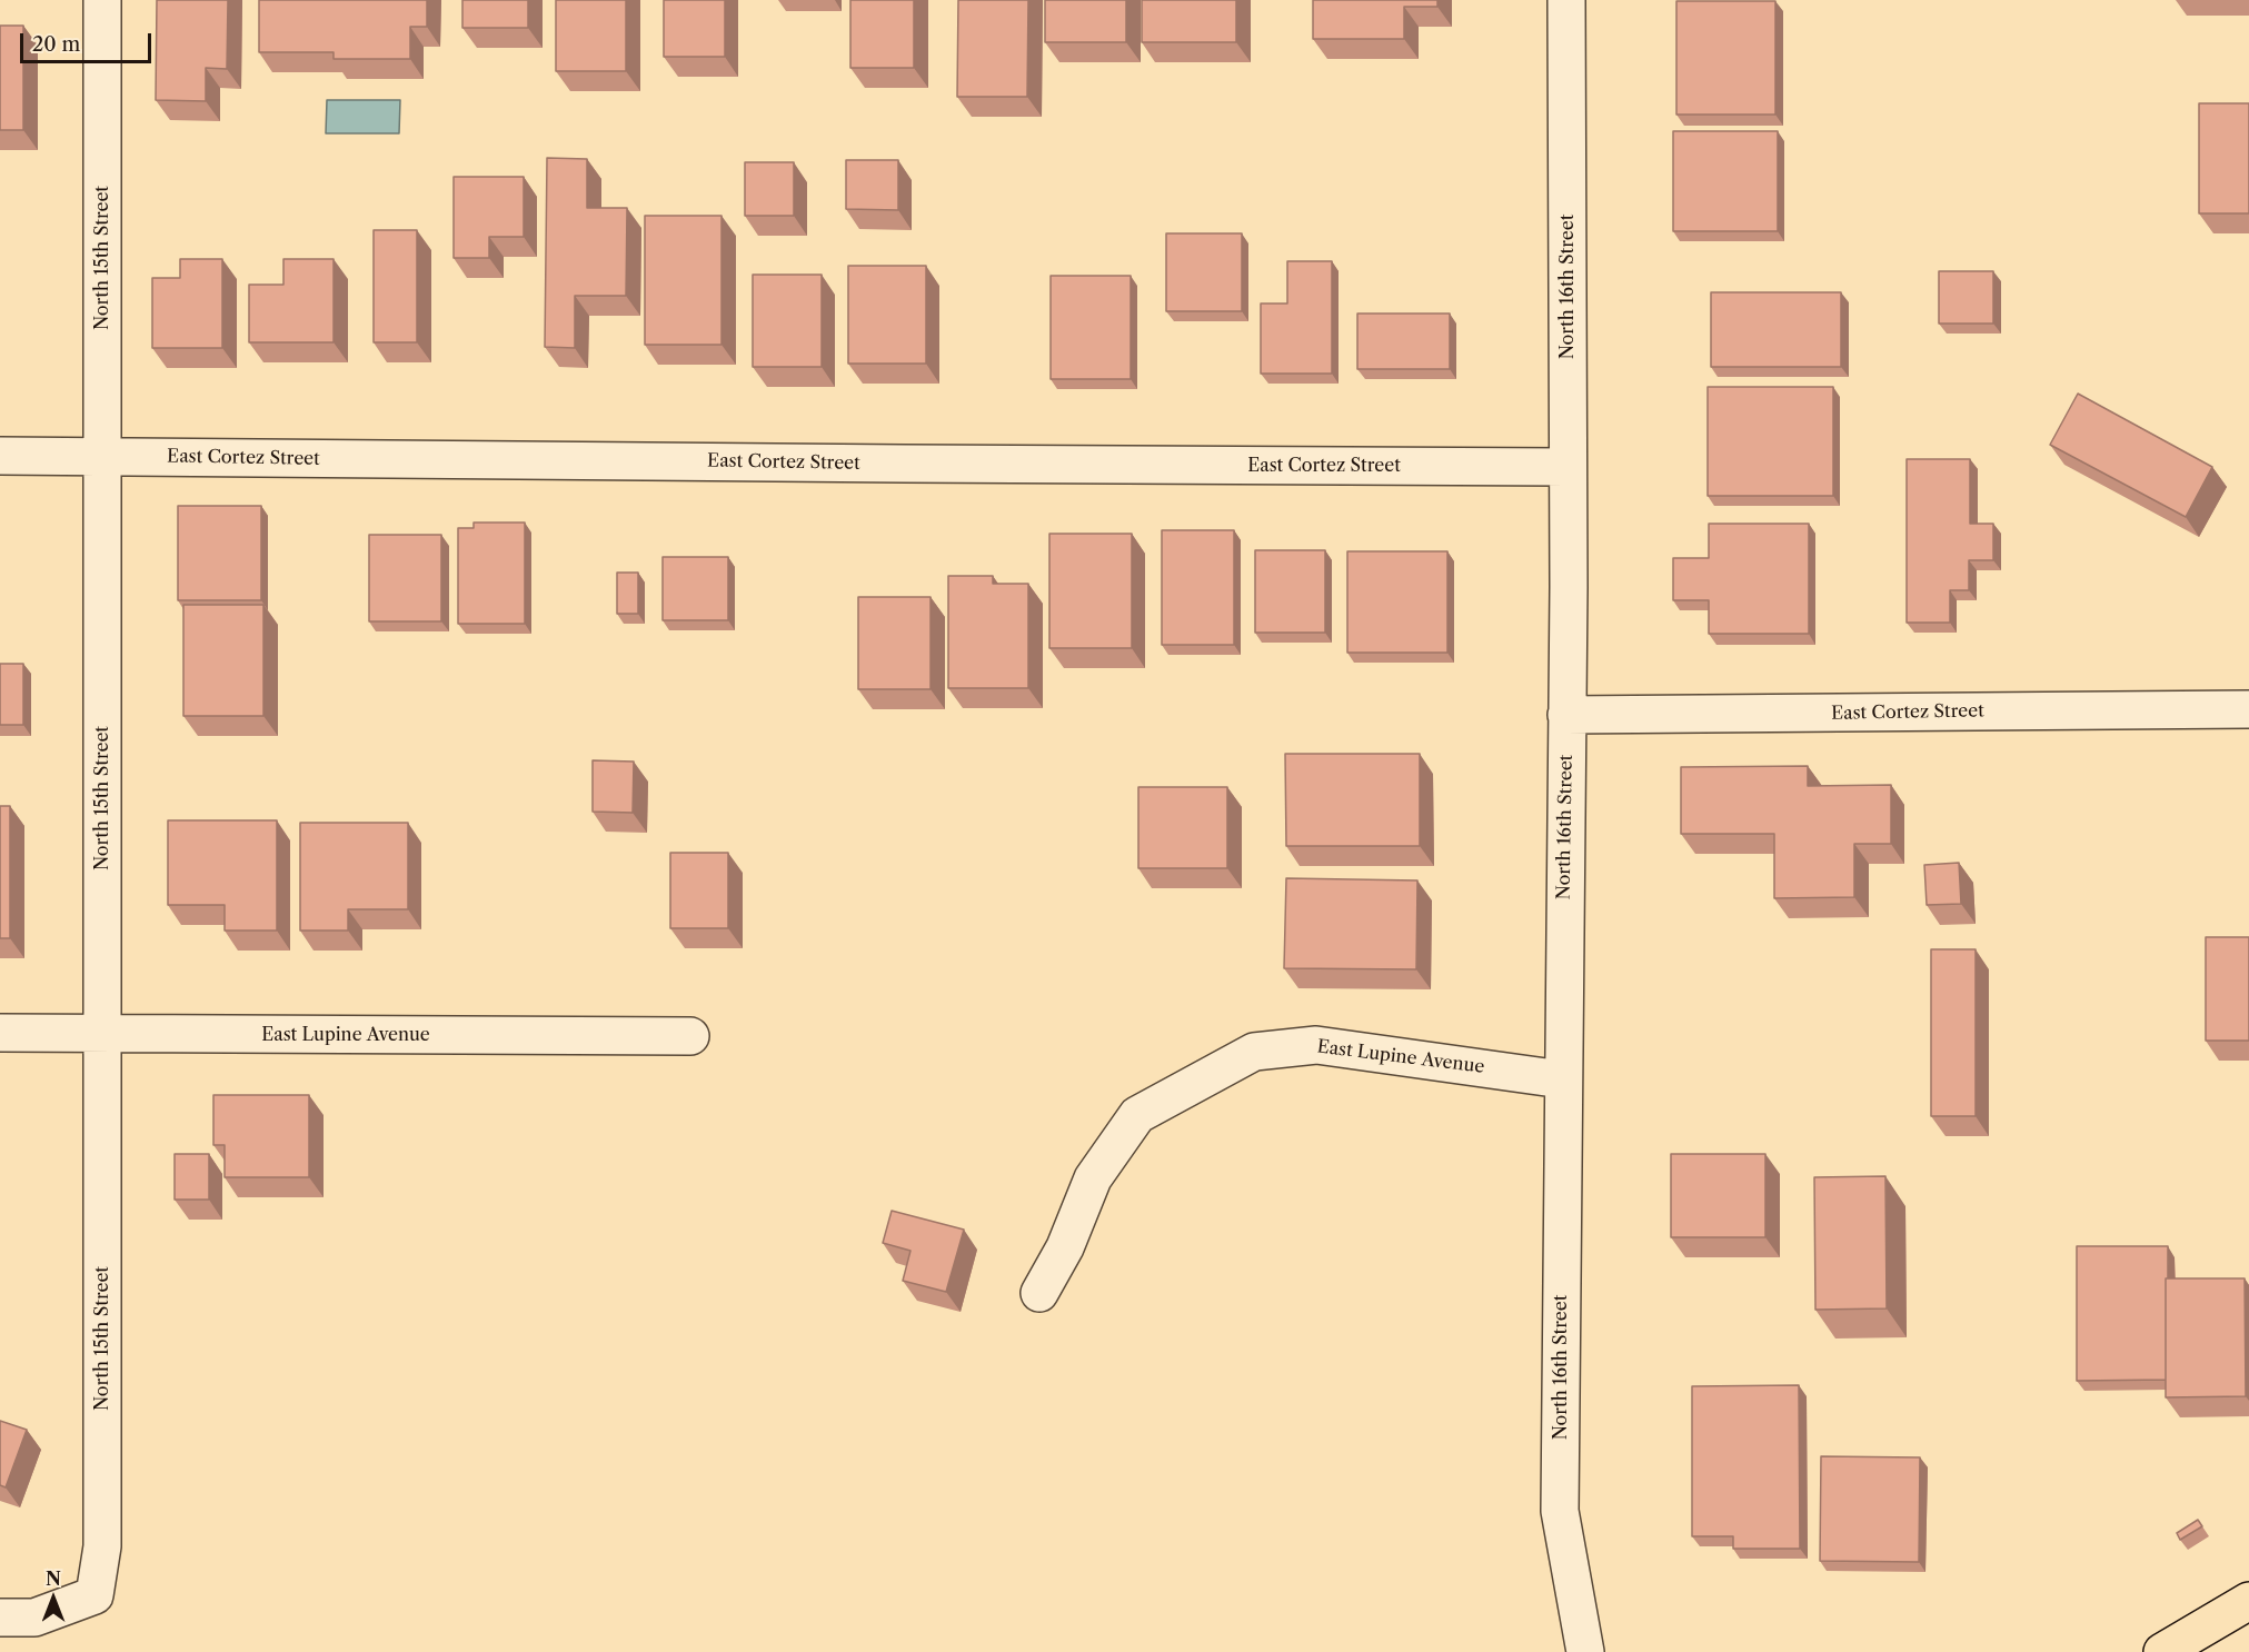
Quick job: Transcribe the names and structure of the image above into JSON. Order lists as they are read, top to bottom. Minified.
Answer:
{"streets":{"street":["North 15th Street","North 16th Street","East Cortez Street","East Lupine Avenue"]},"crossings":[["North 15th Street","East Cortez Street"],["North 15th Street","East Lupine Avenue"],["North 16th Street","East Cortez Street"],["North 16th Street","East Lupine Avenue"]],"scale_bar":"20 m","north":"top"}
